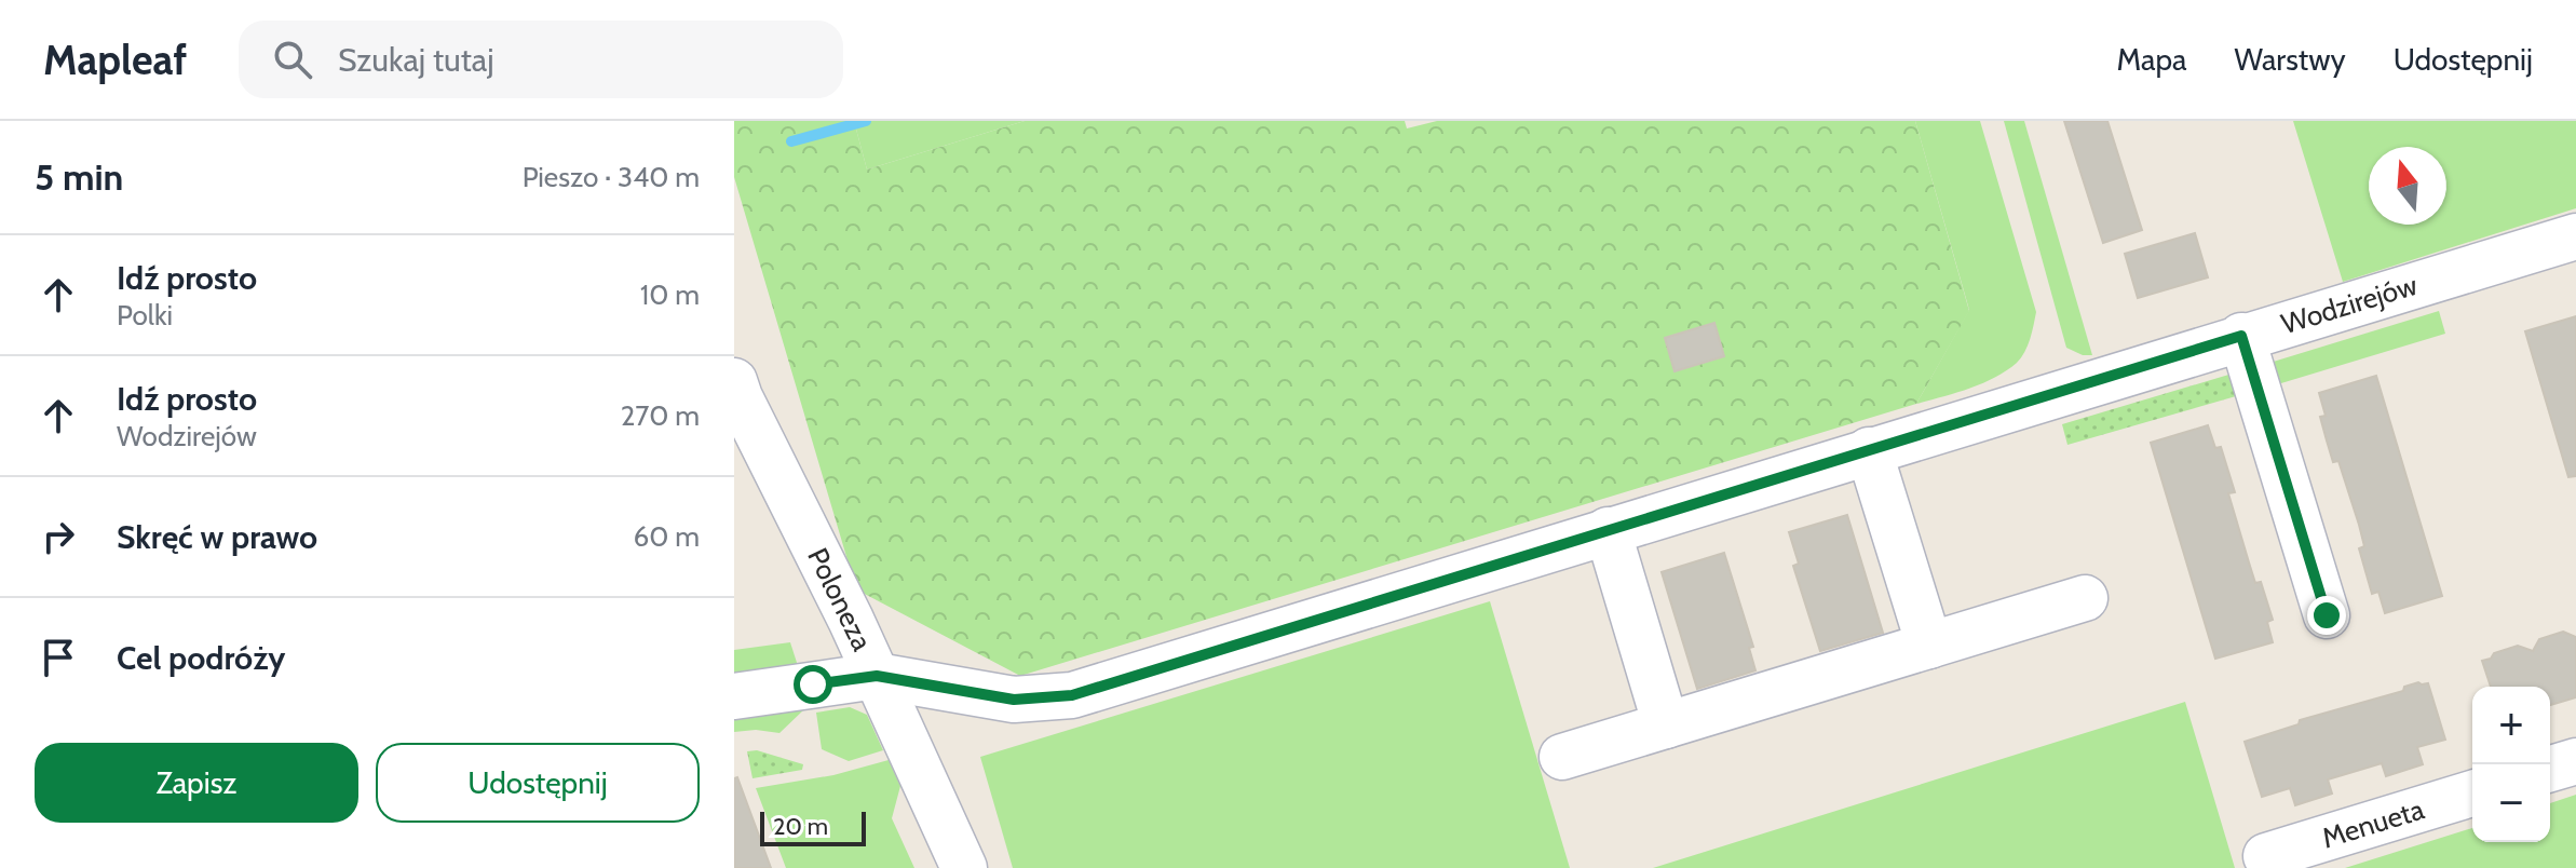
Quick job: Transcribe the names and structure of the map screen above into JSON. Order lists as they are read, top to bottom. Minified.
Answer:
{"streets":{"street":["Wodzirejów","Poloneza","Menueta"]},"crossings":[["Wodzirejów","Poloneza"]],"scale_bar":"20 m","north":"top","page":{"header":"Mapleaf","search":"Szukaj tutaj","nav":["Mapa","Warstwy","Udostępnij"],"heading":["5 min","Pieszo · 340 m"],"list":[["Idź prosto","Polki","10 m"],["Idź prosto","Wodzirejów","270 m"],["Skręć w prawo","60 m"],"Cel podróży"],"map_buttons":["+","−"],"buttons":["Zapisz","Udostępnij"],"scale":"20 m"}}
